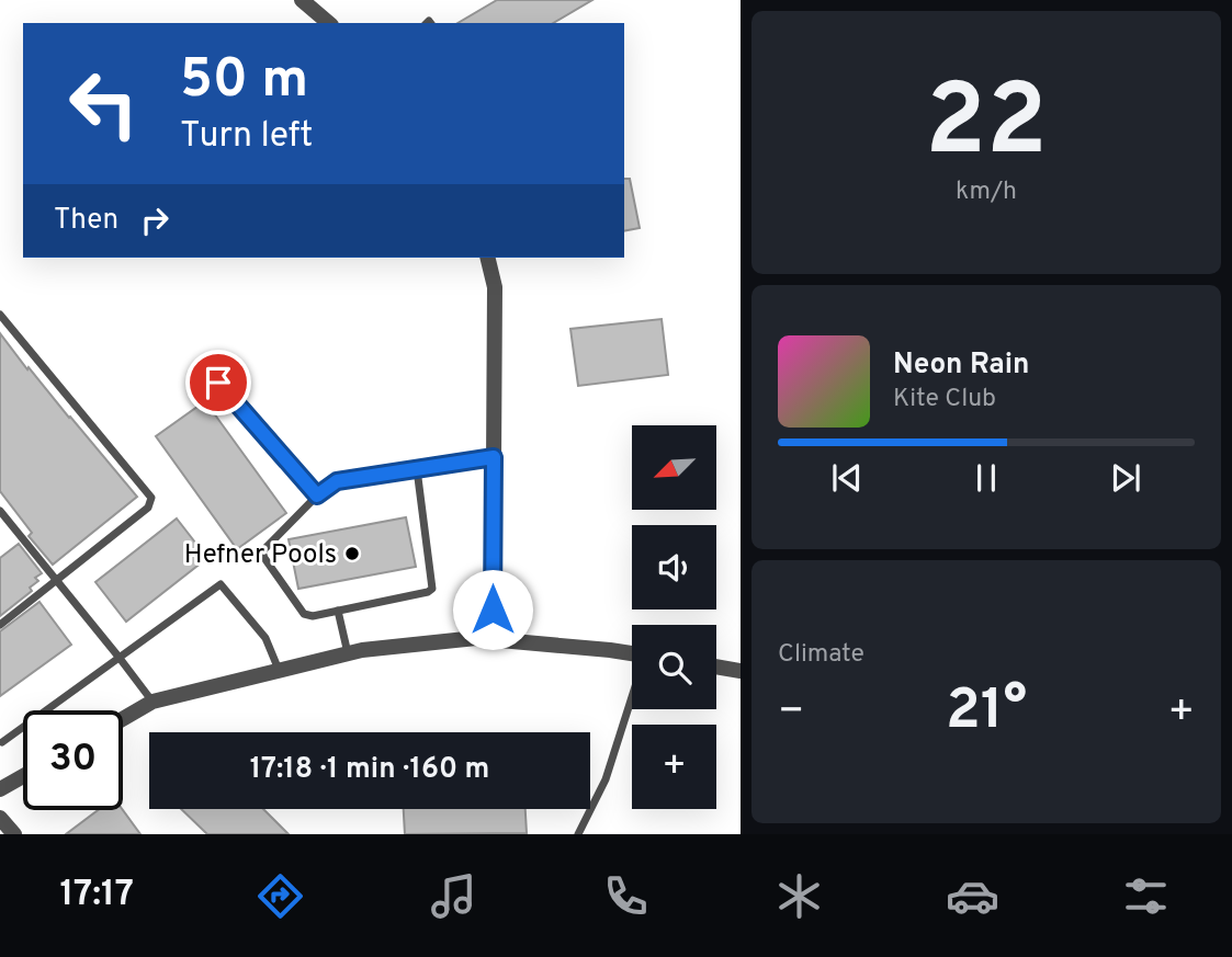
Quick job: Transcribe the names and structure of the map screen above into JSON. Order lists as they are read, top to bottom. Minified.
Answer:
{"places":["Hefner Pools"],"north":"bottom left","page":{"tile":[["22","km/h"],"Climate"],"turn":["50 m","Turn left"],"then":"Then","song":["Neon Rain","Kite Club"],"map_buttons":"+","heat":["−","21°","+"],"limit":"30","trip":"17:18 · 1 min · 160 m","tabs":"17:17"}}
